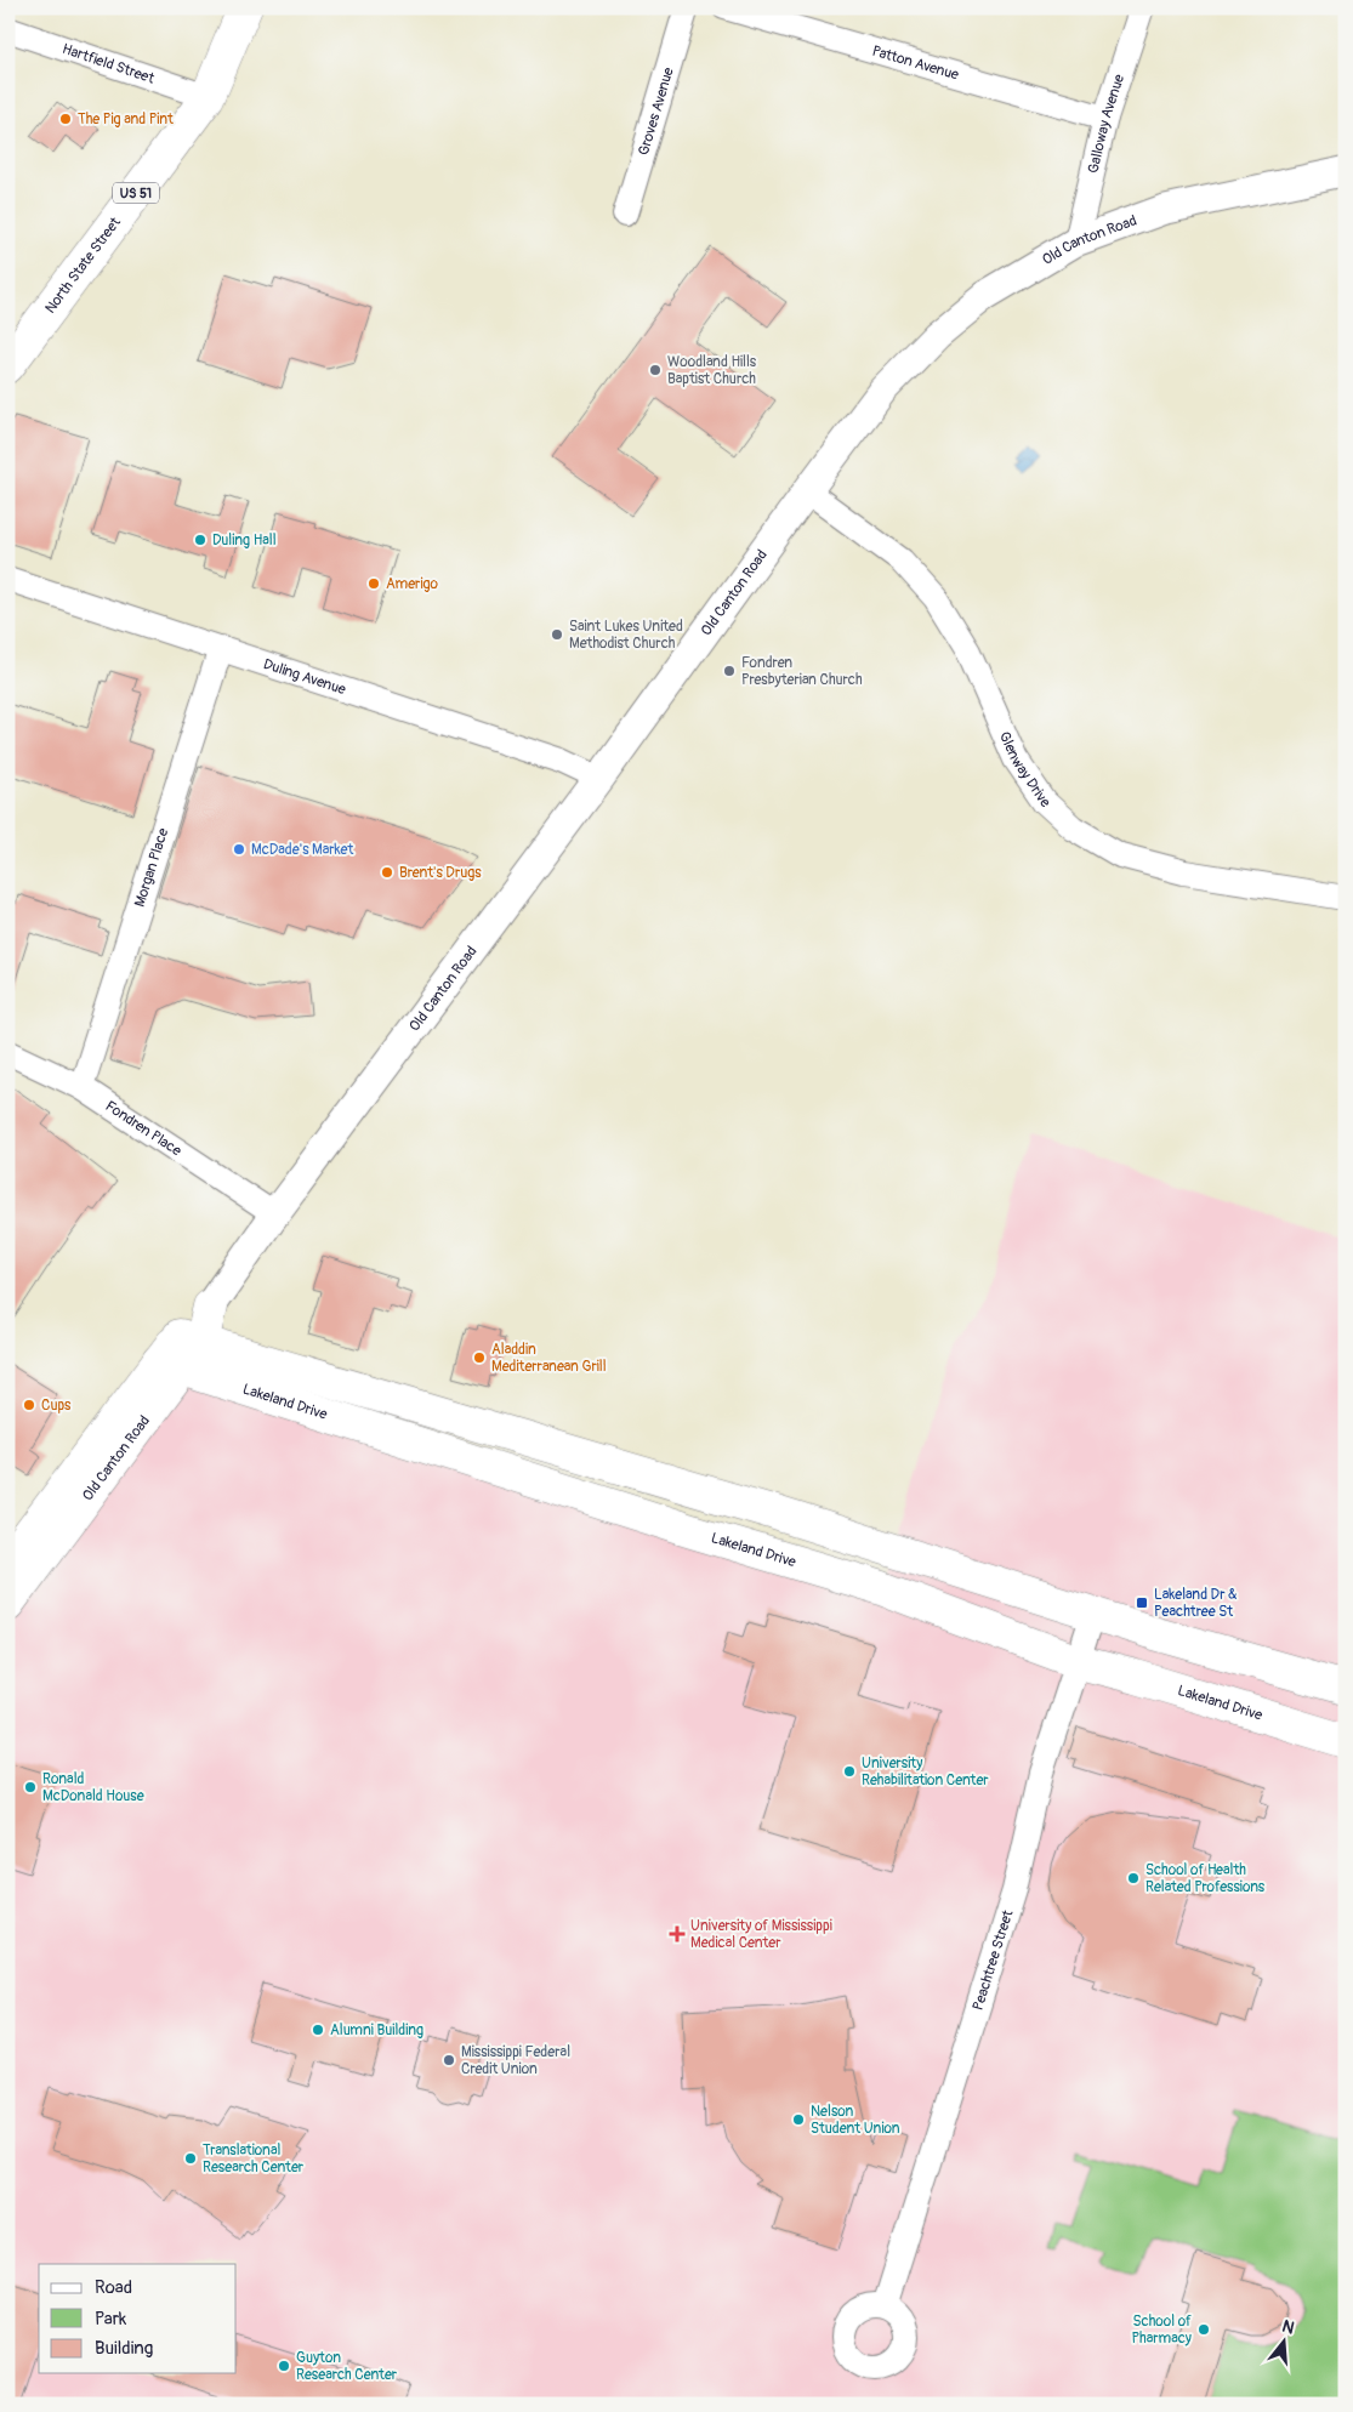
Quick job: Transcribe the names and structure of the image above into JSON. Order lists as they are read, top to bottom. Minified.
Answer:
{"streets":{"main road":["US 51","Old Canton Road","North State Street","Lakeland Drive"],"street":["Hartfield Street","Patton Avenue","Groves Avenue","Galloway Avenue","Duling Avenue","Glenway Drive","Morgan Place","Fondren Place","Peachtree Street"]},"crossings":[["Hartfield Street","North State Street"],["Patton Avenue","Galloway Avenue"],["Galloway Avenue","Old Canton Road"],["Old Canton Road","Duling Avenue"],["Old Canton Road","Glenway Drive"],["Old Canton Road","Fondren Place"],["Old Canton Road","Lakeland Drive"],["Duling Avenue","Morgan Place"],["Morgan Place","Fondren Place"],["Lakeland Drive","Peachtree Street"]],"places":{"other":["The Pig and Pint","Woodland Hills Baptist Church","Duling Hall","Amerigo","Saint Lukes United Methodist Church","Fondren Presbyterian Church","McDade's Market","Brent's Drugs","Aladdin Mediterranean Grill","Cups","University Rehabilitation Center","Ronald McDonald House","School of Health Related Professions","Alumni Building","Mississippi Federal Credit Union","Nelson Student Union","Translational Research Center","School of Pharmacy","Guyton Research Center"],"transit":["Lakeland Dr & Peachtree St"],"health":["University of Mississippi Medical Center"]},"legend":["Road","Park","Building"],"north":"top"}
